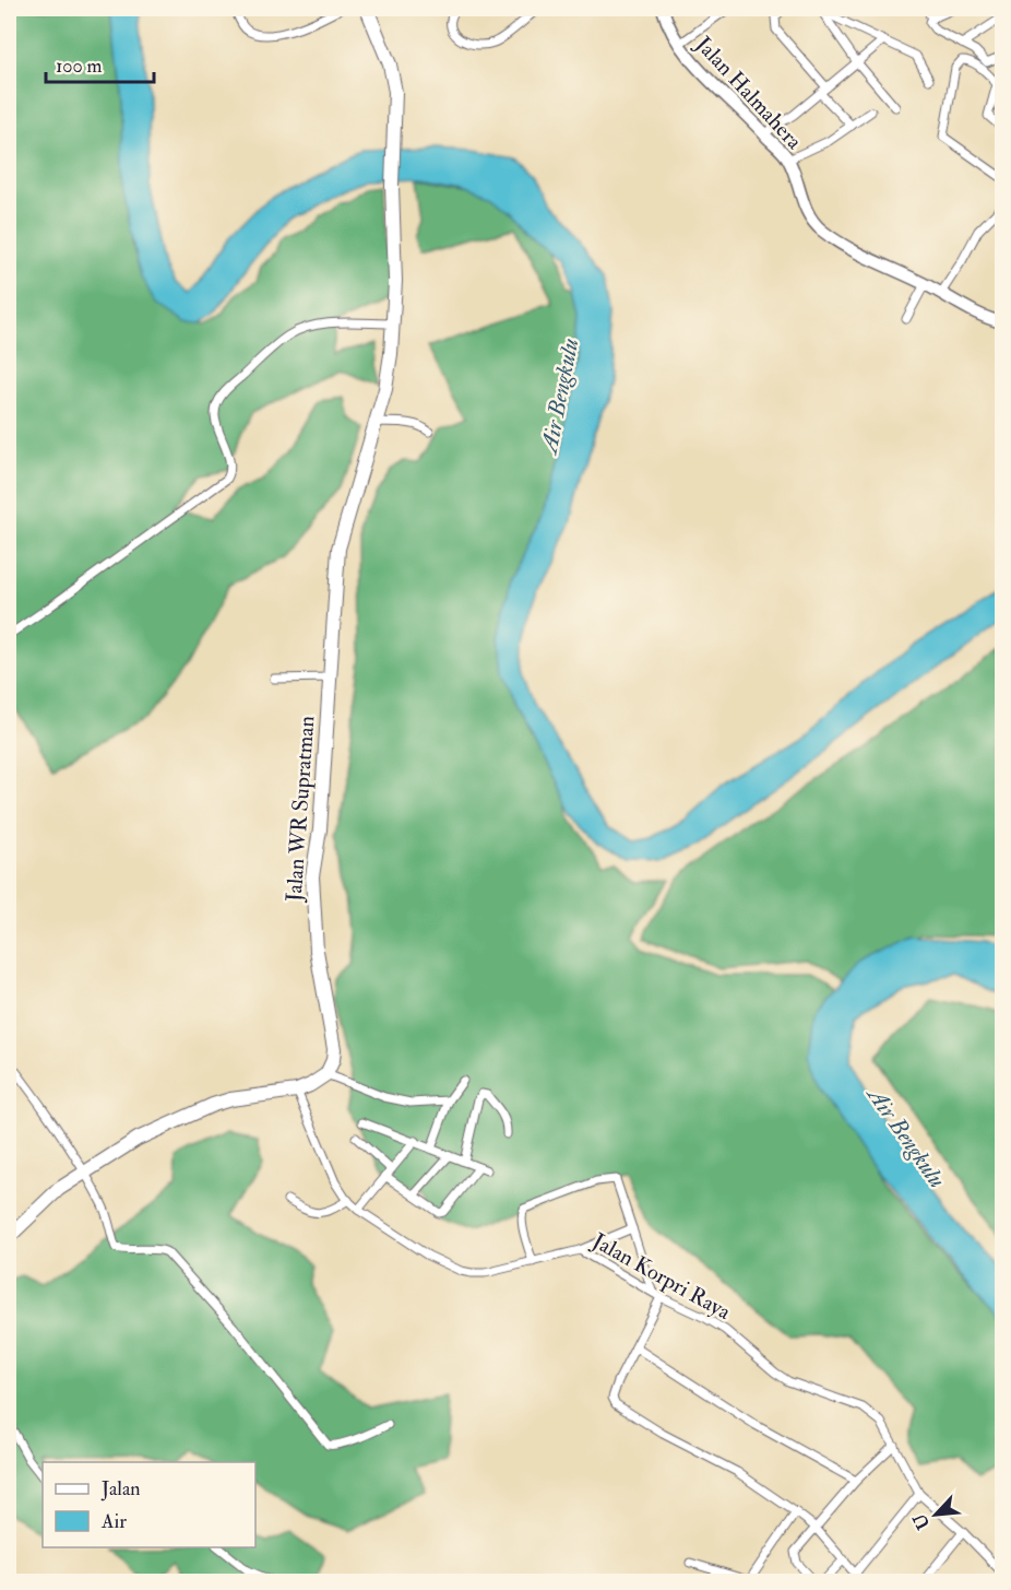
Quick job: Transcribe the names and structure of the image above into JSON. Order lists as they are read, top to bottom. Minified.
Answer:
{"streets":{"highway":["Jalan WR Supratman"],"main road":["Jalan Halmahera"],"street":["Jalan Korpri Raya"]},"water":["Air Bengkulu"],"legend":["Jalan","Air"],"scale_bar":"100 m","north":"bottom left"}
